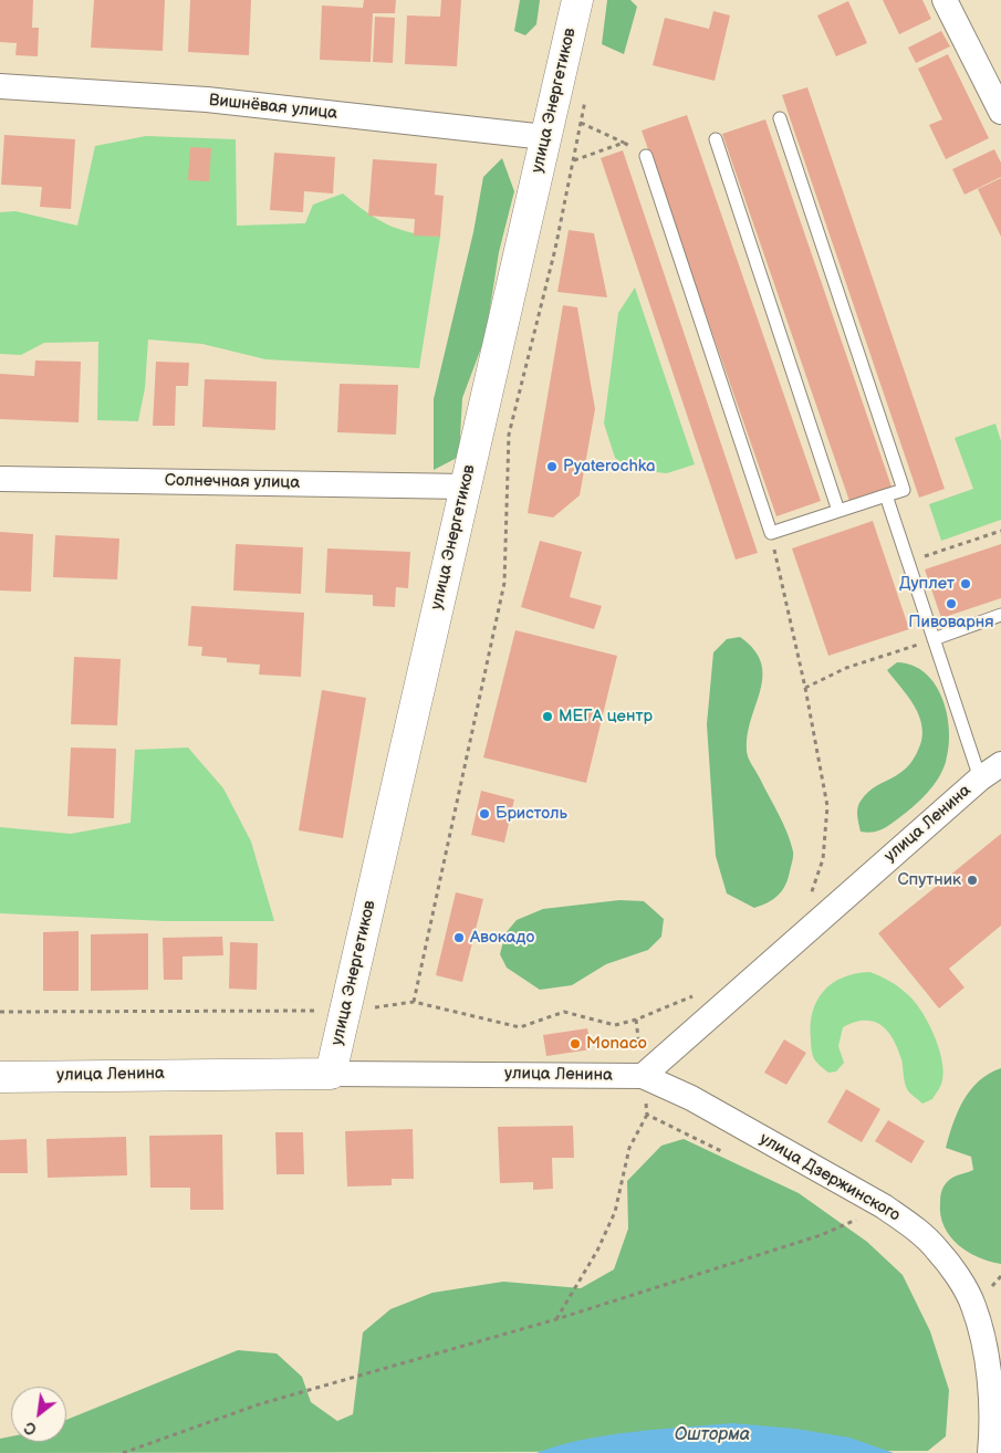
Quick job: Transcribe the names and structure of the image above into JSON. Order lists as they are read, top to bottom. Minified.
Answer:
{"streets":{"street":["улица Энергетиков","Вишнёвая улица","Солнечная улица","улица Ленина","улица Дзержинского"]},"crossings":[["улица Энергетиков","Вишнёвая улица"],["улица Энергетиков","Солнечная улица"],["улица Энергетиков","улица Ленина"],["улица Ленина","улица Дзержинского"]],"water":["Ошторма"],"places":["Pyaterochka","Дуплет","Пивоварня","МЕГА центр","Бристоль","Спутник","Авокадо","Monaco"],"north":"bottom left"}
